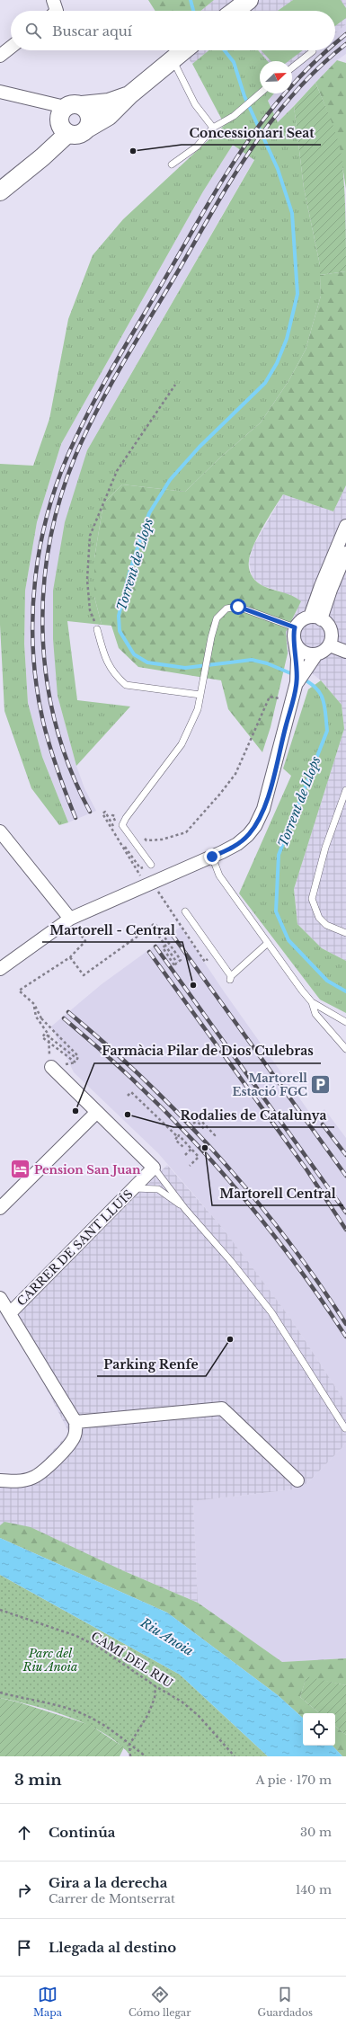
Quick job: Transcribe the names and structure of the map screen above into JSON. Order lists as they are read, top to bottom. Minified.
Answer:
{"streets":{"street":["CARRER DE SANT LLUÍS"],"path":["CAMÍ DEL RIU"]},"water":["Torrent de Llops","Riu Anoia"],"parks":["Parc del Riu Anoia"],"places":{"other":["Concessionari Seat","Martorell - Central","Farmàcia Pilar de Dios Culebras","Rodalies de Catalunya","Martorell Central","Parking Renfe"],"parking":["Martorell Estació FGC"],"hotel":["Pension San Juan"]},"north":"top right","page":{"search":"Buscar aquí","heading":["3 min","A pie · 170 m"],"list":[["Continúa","30 m"],["Gira a la derecha","Carrer de Montserrat","140 m"],"Llegada al destino"],"nav":["Mapa","Cómo llegar","Guardados"]}}
